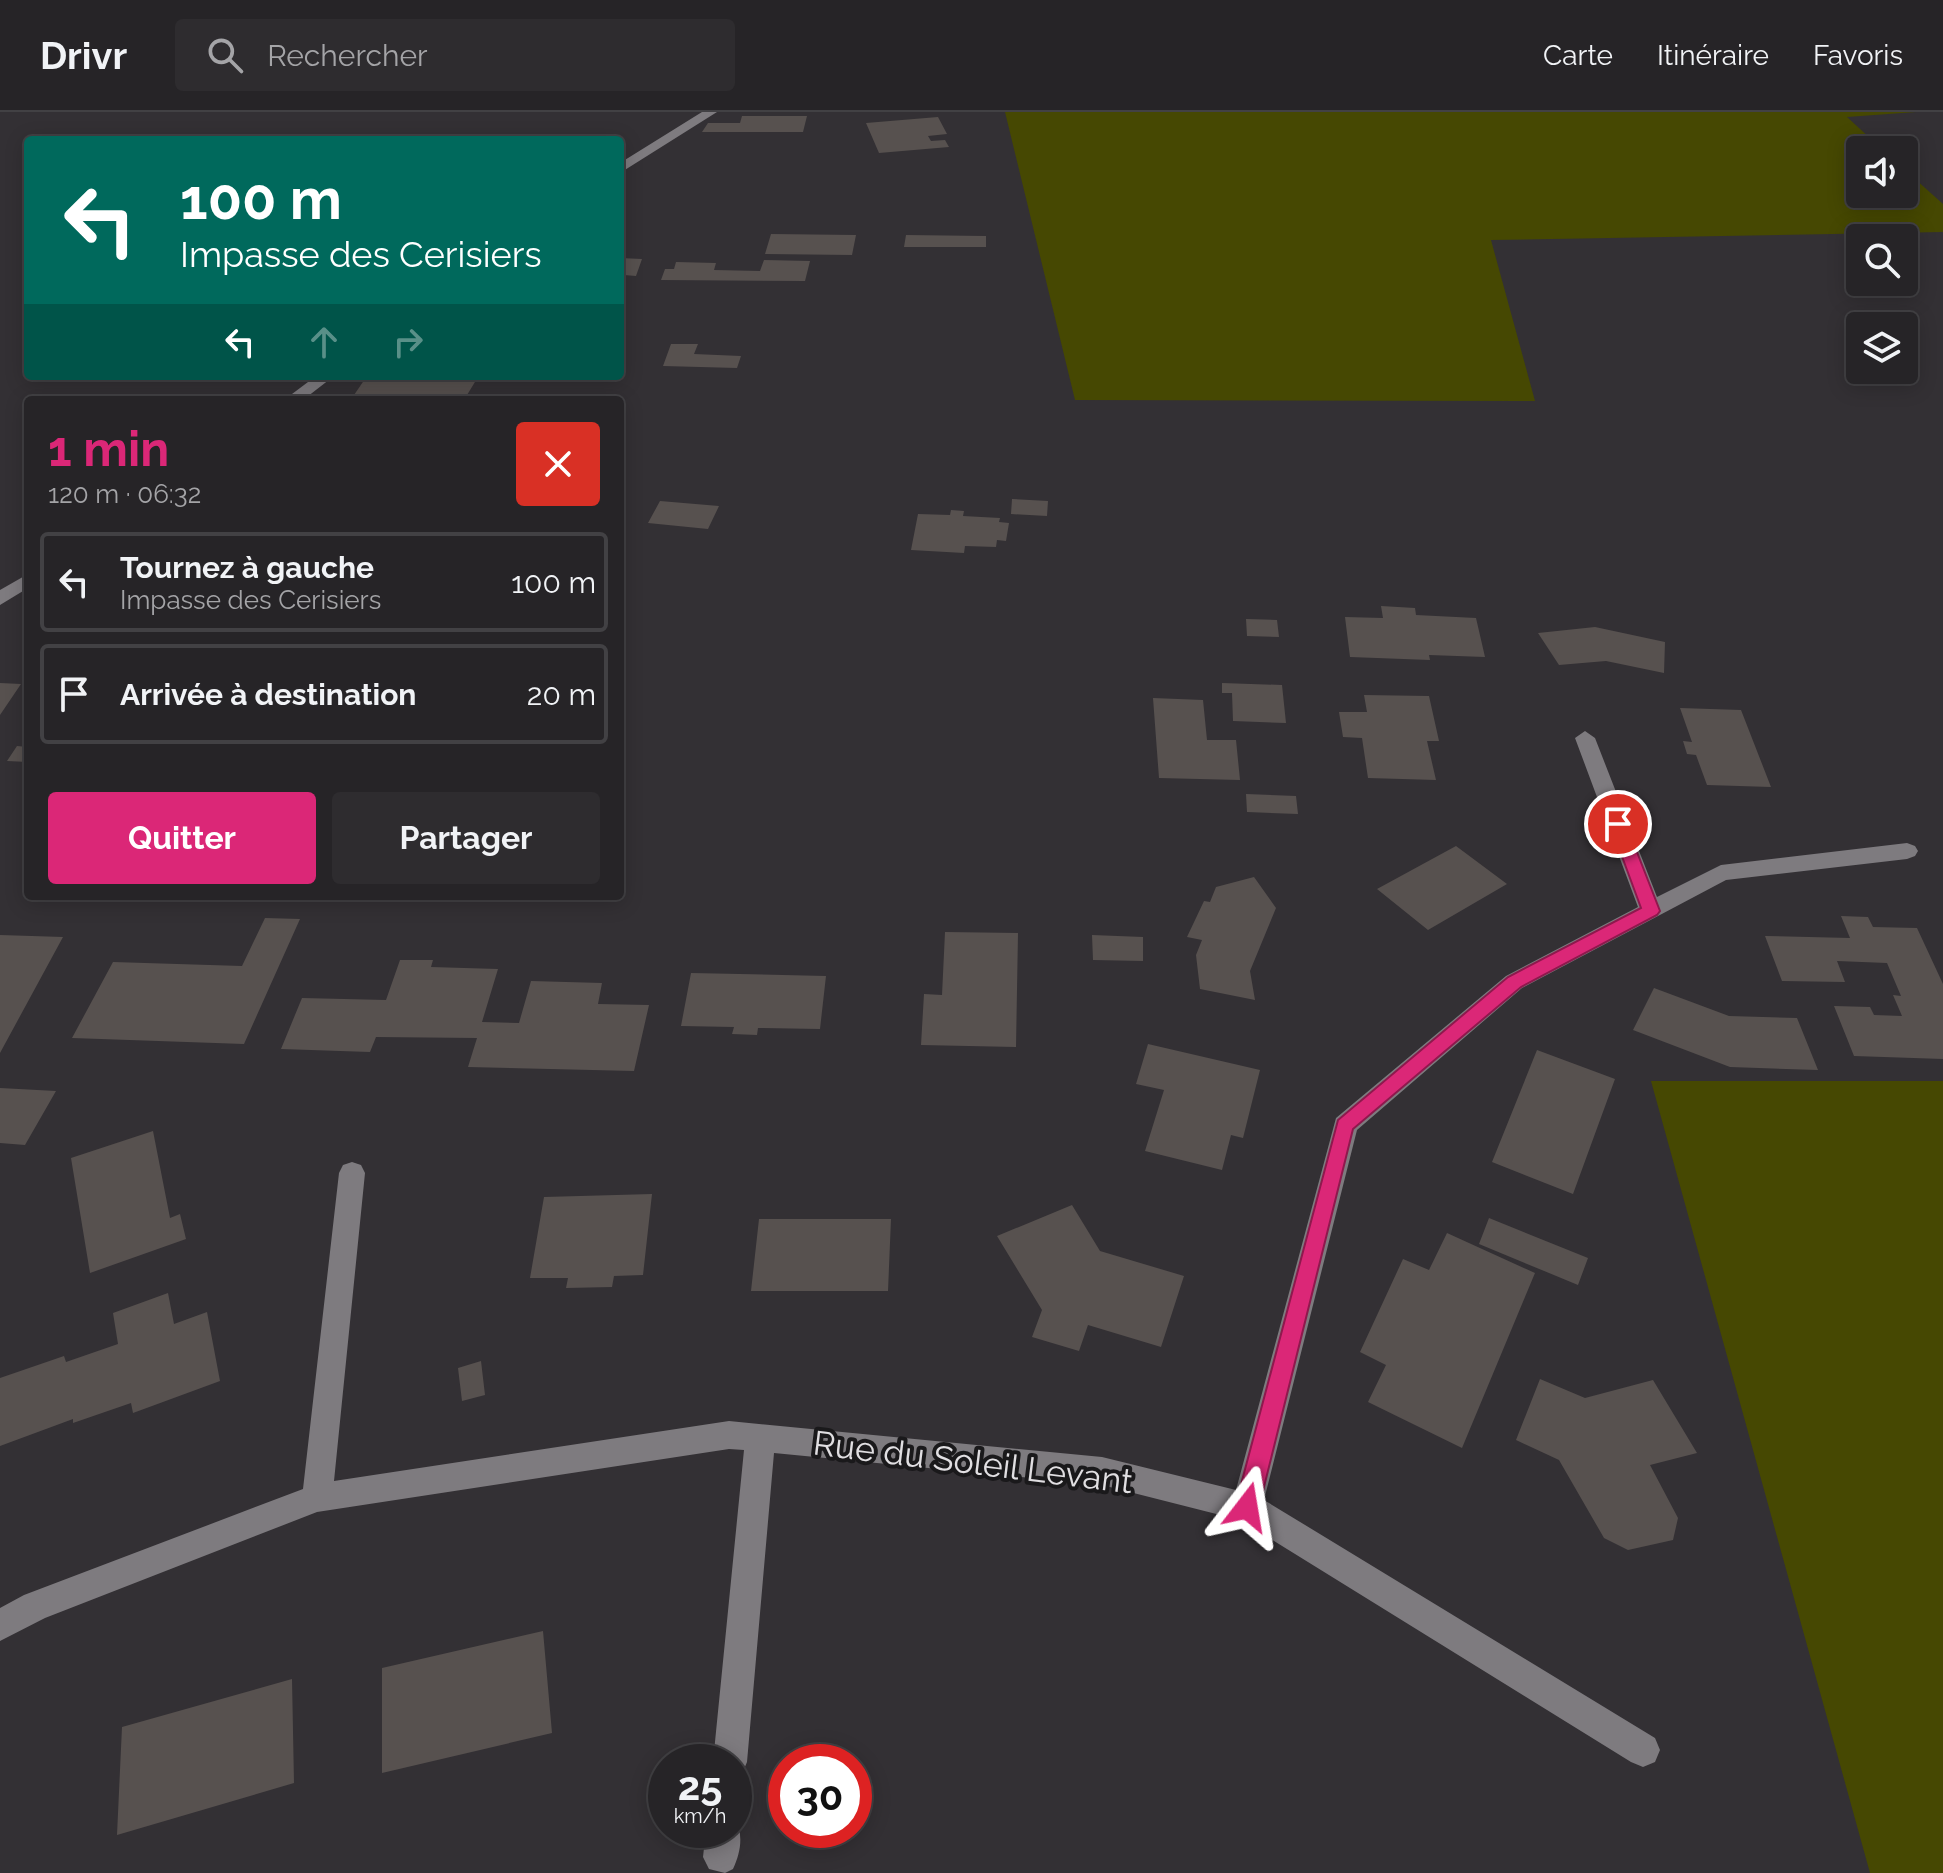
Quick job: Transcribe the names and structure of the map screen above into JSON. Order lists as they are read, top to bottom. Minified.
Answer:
{"streets":{"street":["Rue du Soleil Levant"]},"page":{"header":"Drivr","search":"Rechercher","nav":["Carte","Itinéraire","Favoris"],"turn":["100 m","Impasse des Cerisiers"],"heading":["1 min","120 m · 06:32"],"list":[{"name":"Tournez à gauche","note":"Impasse des Cerisiers","value":"100 m"},{"name":"Arrivée à destination","value":"20 m"}],"buttons":["Quitter","Partager"],"speed":"25 km/h","limit":"30"}}
